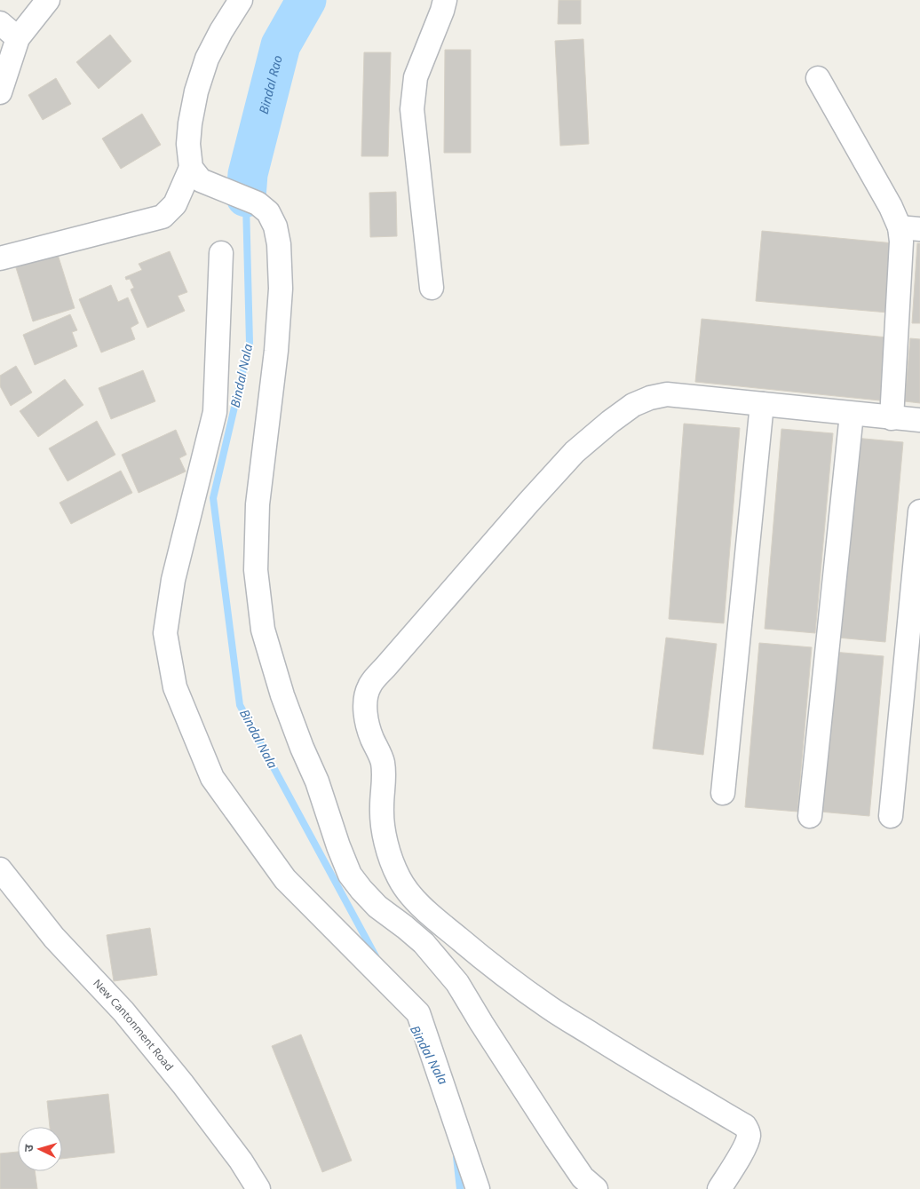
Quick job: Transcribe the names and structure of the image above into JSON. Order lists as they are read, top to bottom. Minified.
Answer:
{"streets":{"street":["New Cantonment Road"]},"water":["Bindal Rao","Bindal Nala"],"north":"left"}
